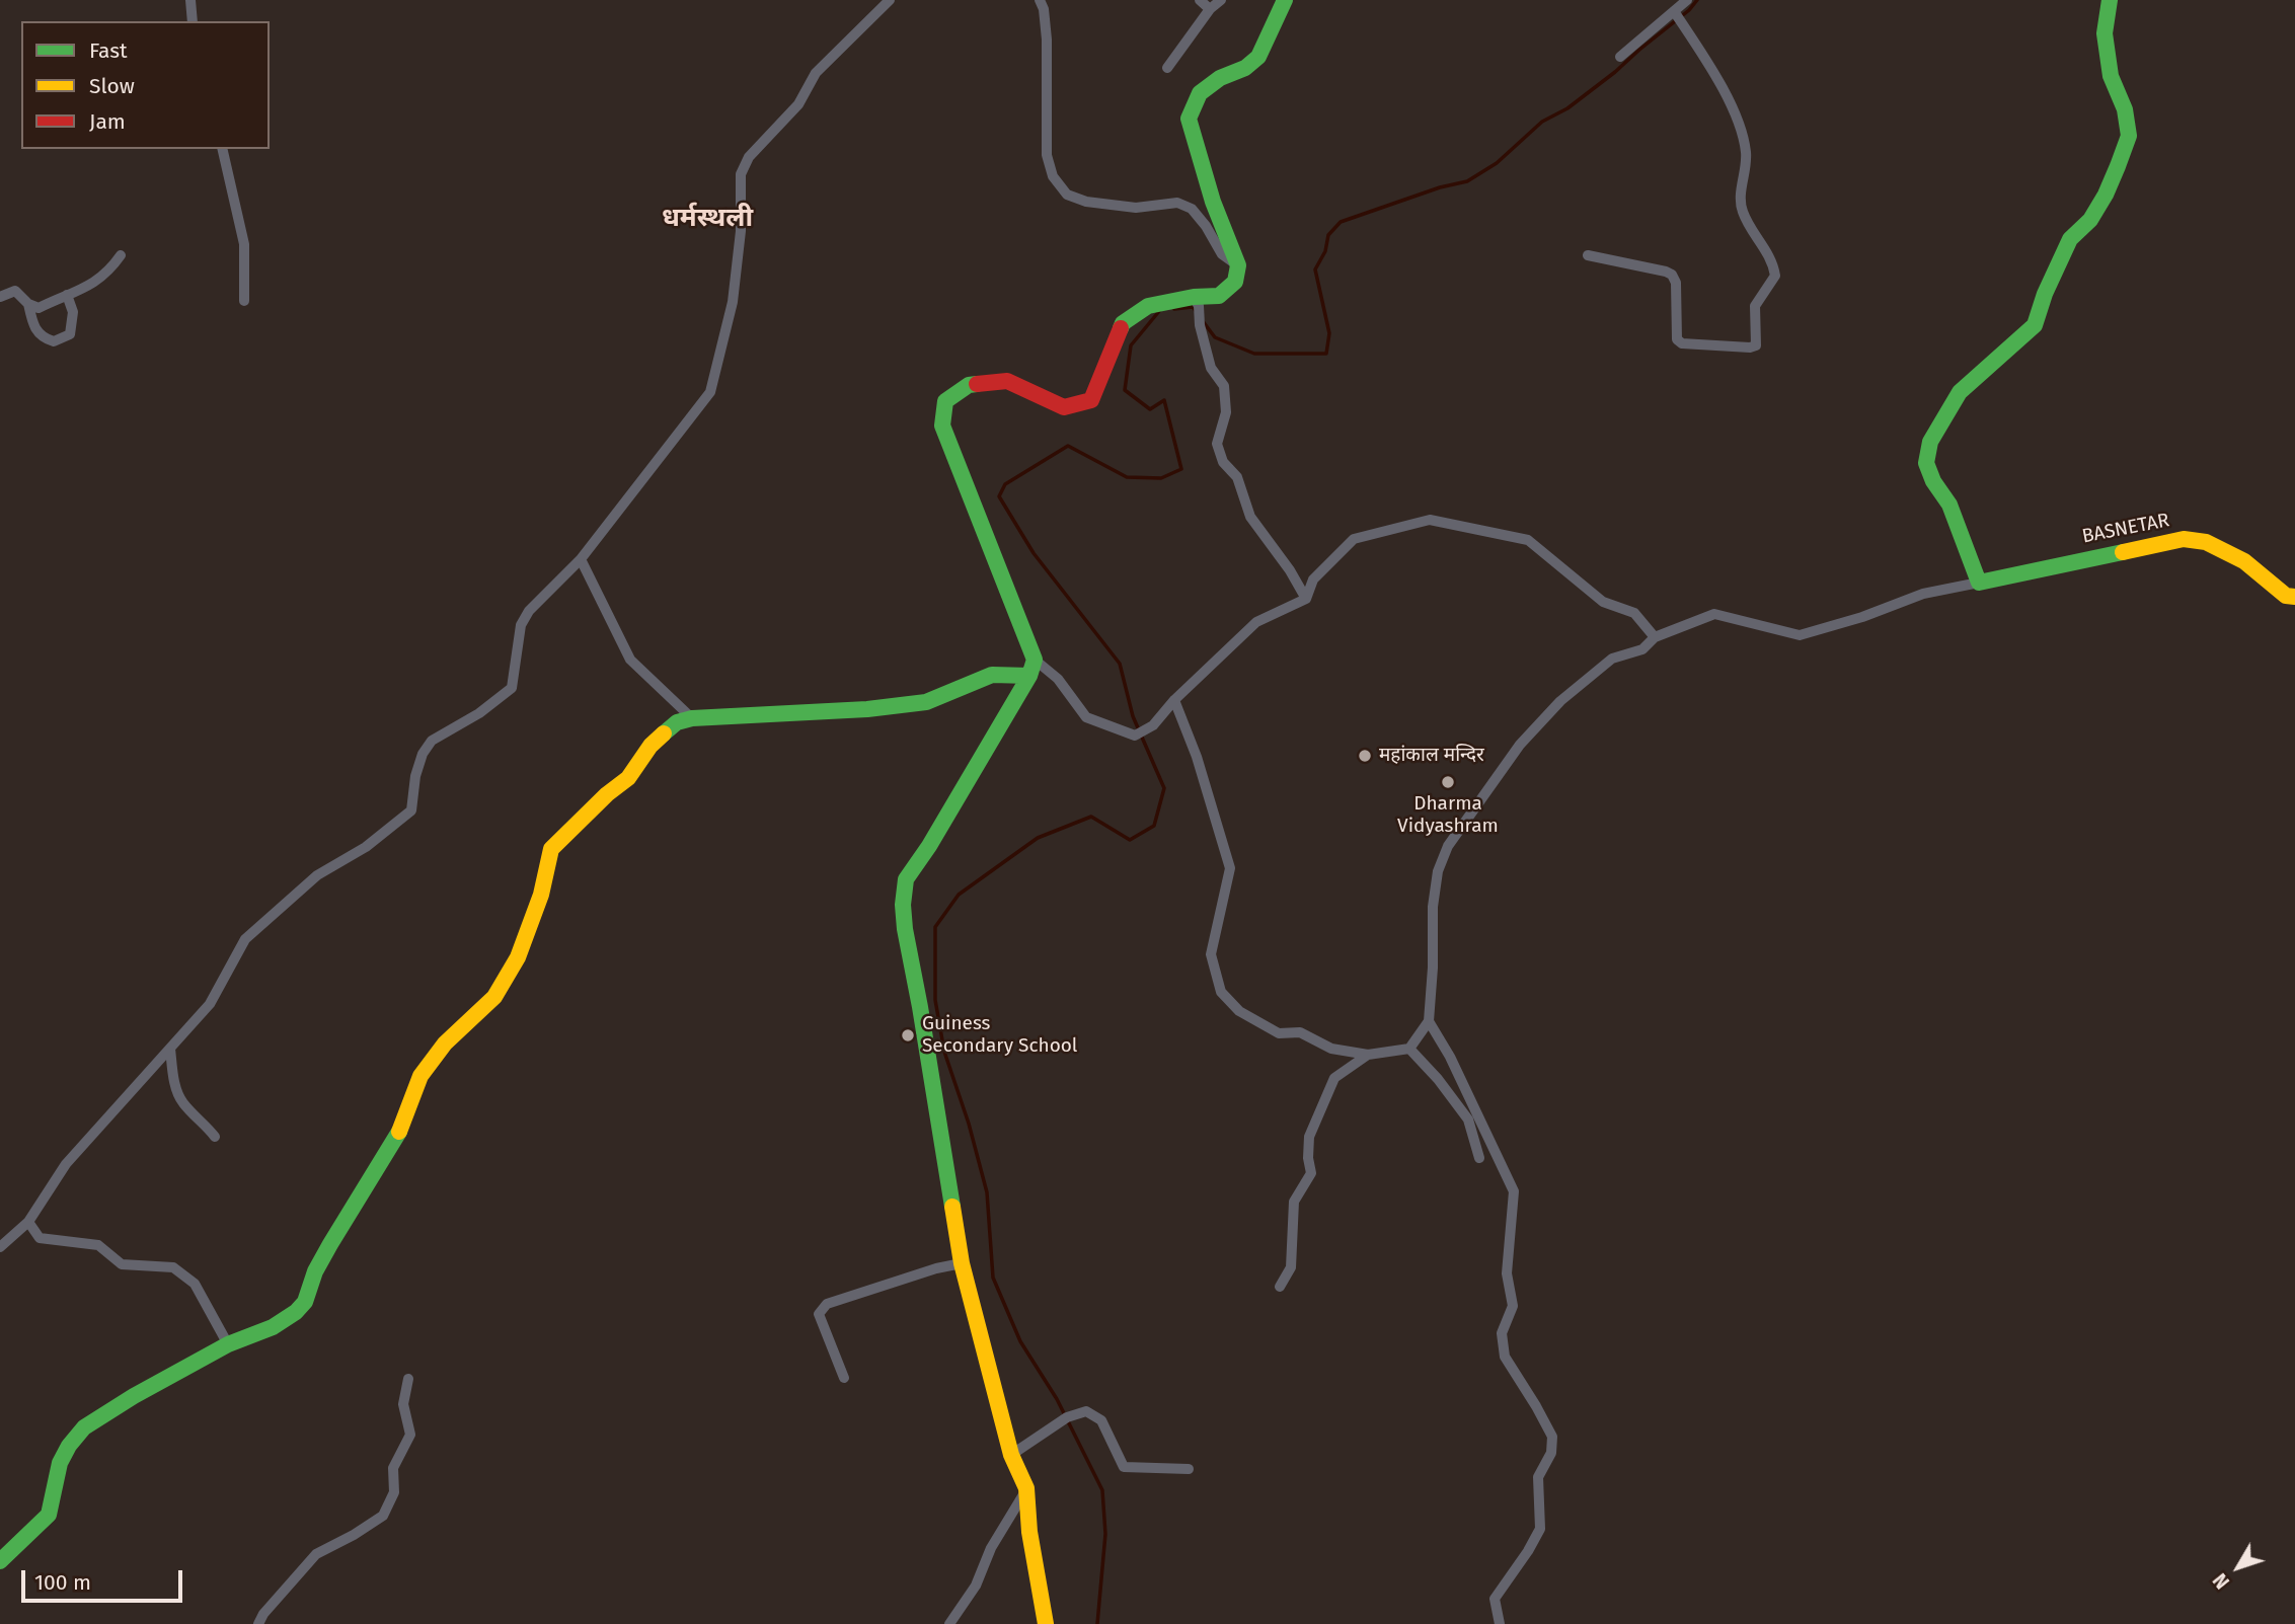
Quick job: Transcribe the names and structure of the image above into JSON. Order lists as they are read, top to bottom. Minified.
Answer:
{"streets":{"street":["BASNETAR"]},"districts":["धर्मस्थली"],"places":["महांकाल मन्दिर","Dharma Vidyashram","Guiness Secondary School"],"legend":["Fast","Slow","Jam"],"scale_bar":"100 m","north":"bottom left"}
